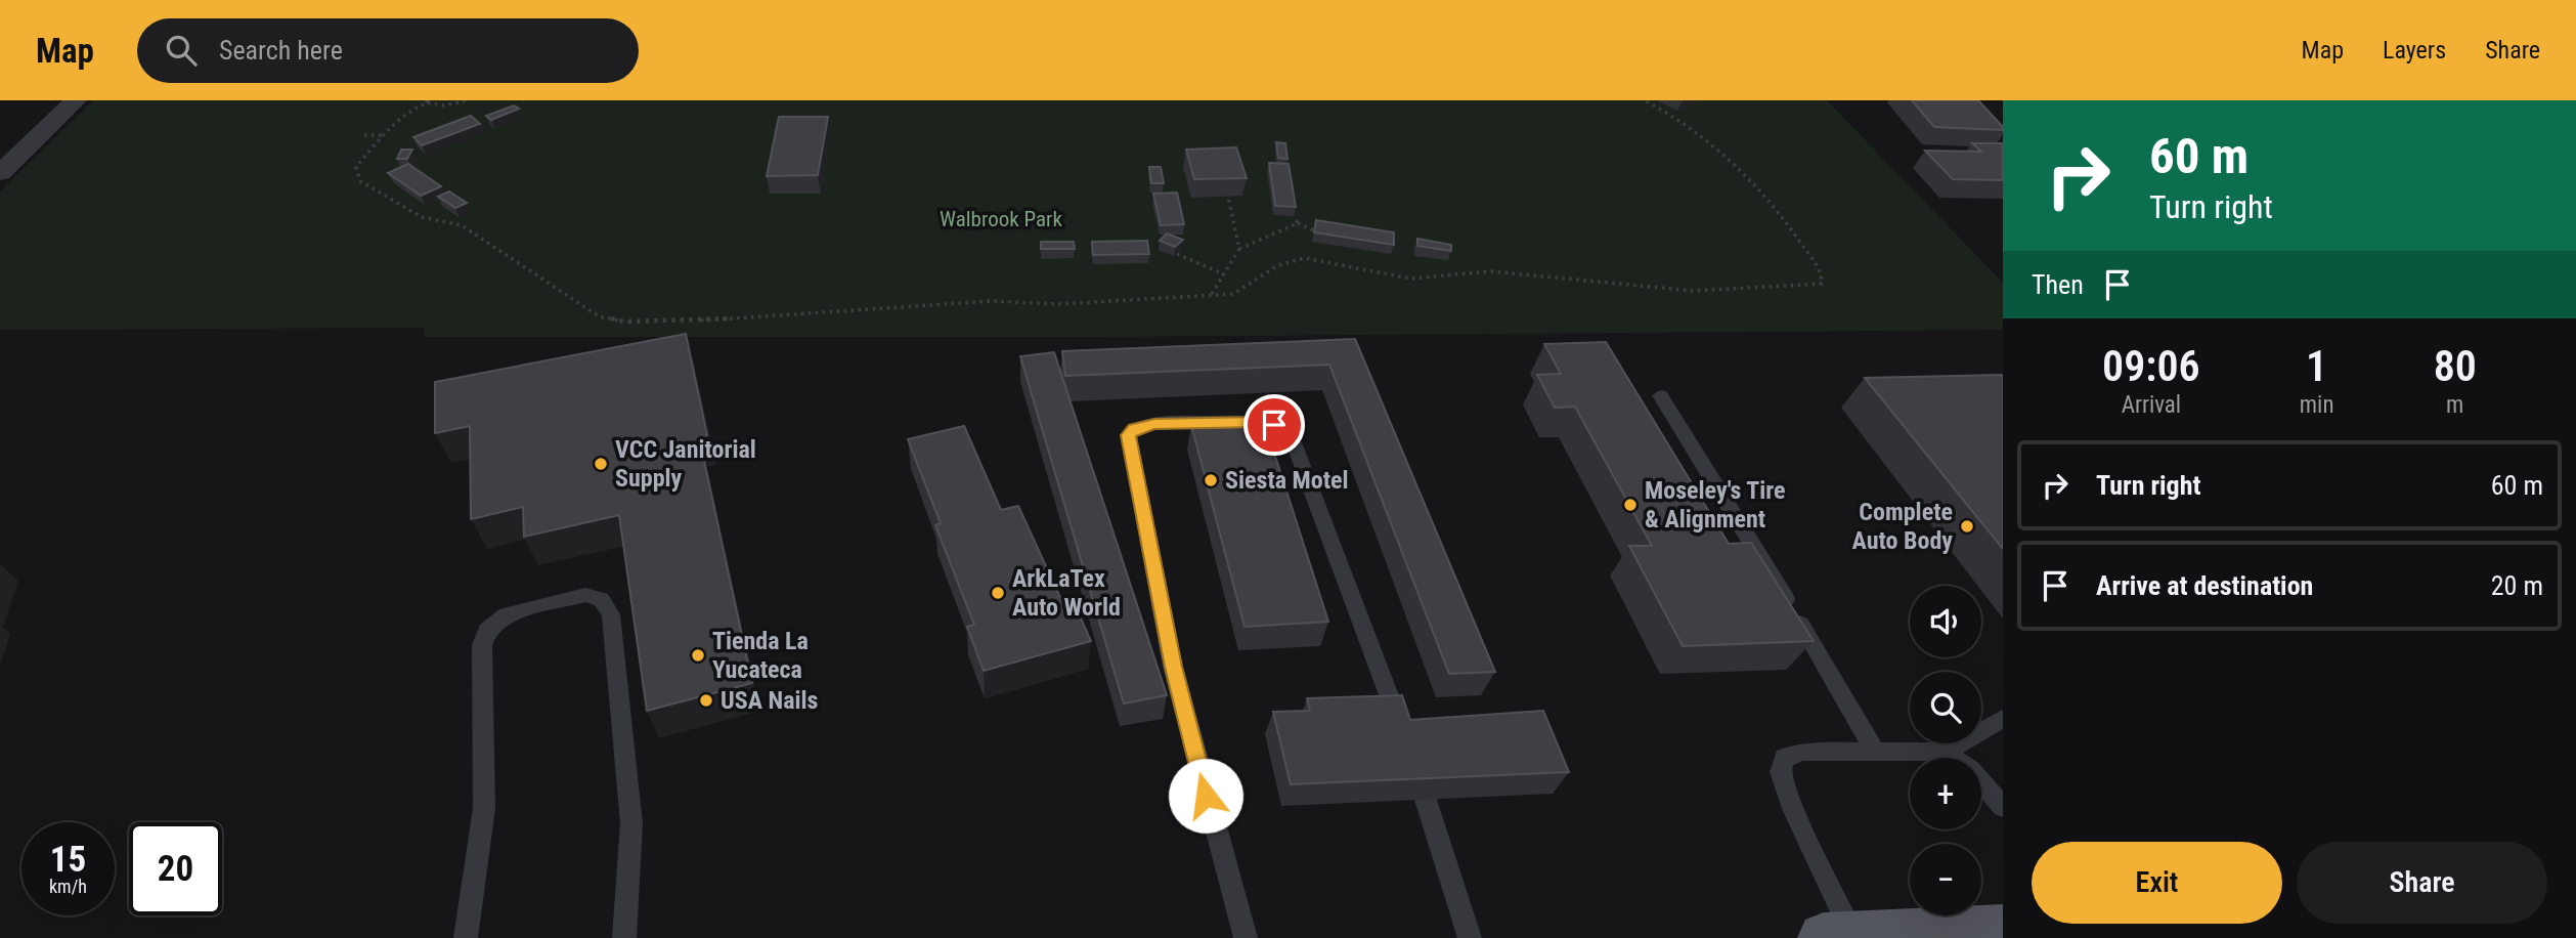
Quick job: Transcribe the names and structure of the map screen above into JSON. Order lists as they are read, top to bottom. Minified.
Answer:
{"parks":["Walbrook Park"],"places":["VCC Janitorial Supply","Siesta Motel","Moseley's Tire & Alignment","Complete Auto Body","ArkLaTex Auto World","Tienda La Yucateca","USA Nails"],"page":{"header":"Map","search":"Search here","nav":["Map","Layers","Share"],"turn":["60 m","Turn right"],"then":"Then","eta":["09:06","Arrival","1","min","80","m"],"list":[{"name":"Turn right","value":"60 m"},{"name":"Arrive at destination","value":"20 m"}],"map_buttons":["+","−"],"speed":"15 km/h","limit":"20","buttons":["Exit","Share"]}}
